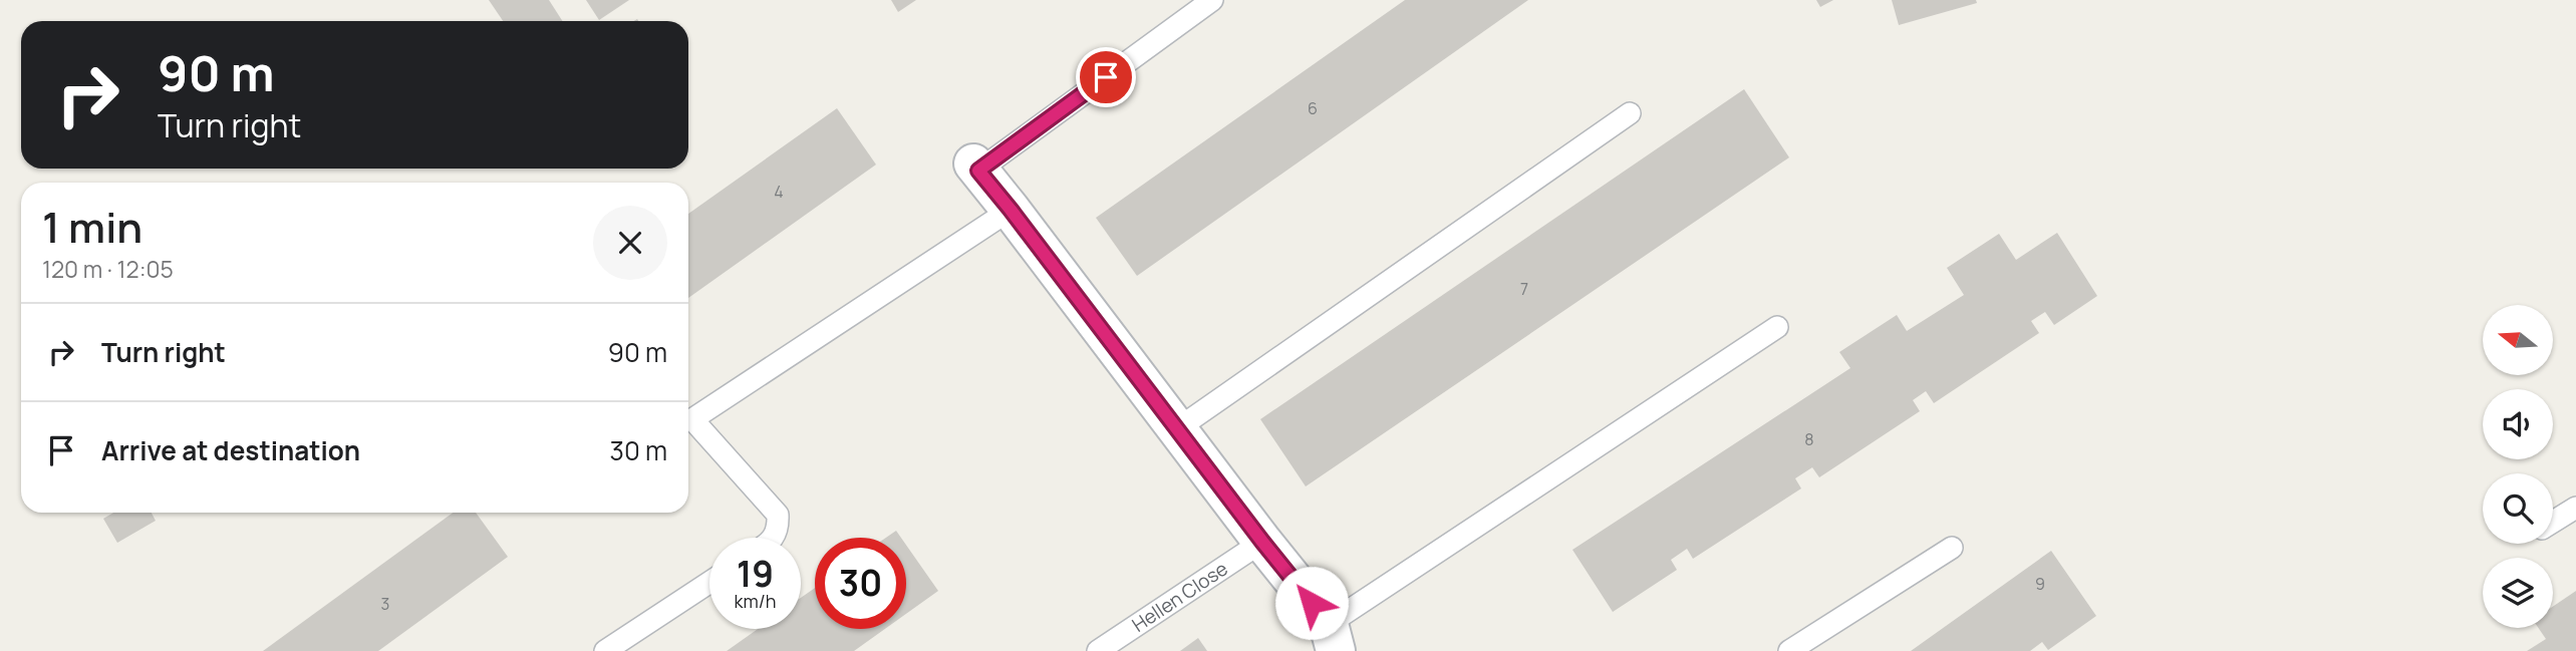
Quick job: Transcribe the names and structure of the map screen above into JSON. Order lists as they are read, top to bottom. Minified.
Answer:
{"streets":{"lane":["Hellen Close"]},"house_numbers":["6","4","7","8","9","3"],"north":"left","page":{"turn":["90 m","Turn right"],"heading":["1 min","120 m · 12:05"],"list":[{"name":"Turn right","value":"90 m"},{"name":"Arrive at destination","value":"30 m"}],"speed":"19 km/h","limit":"30"}}
